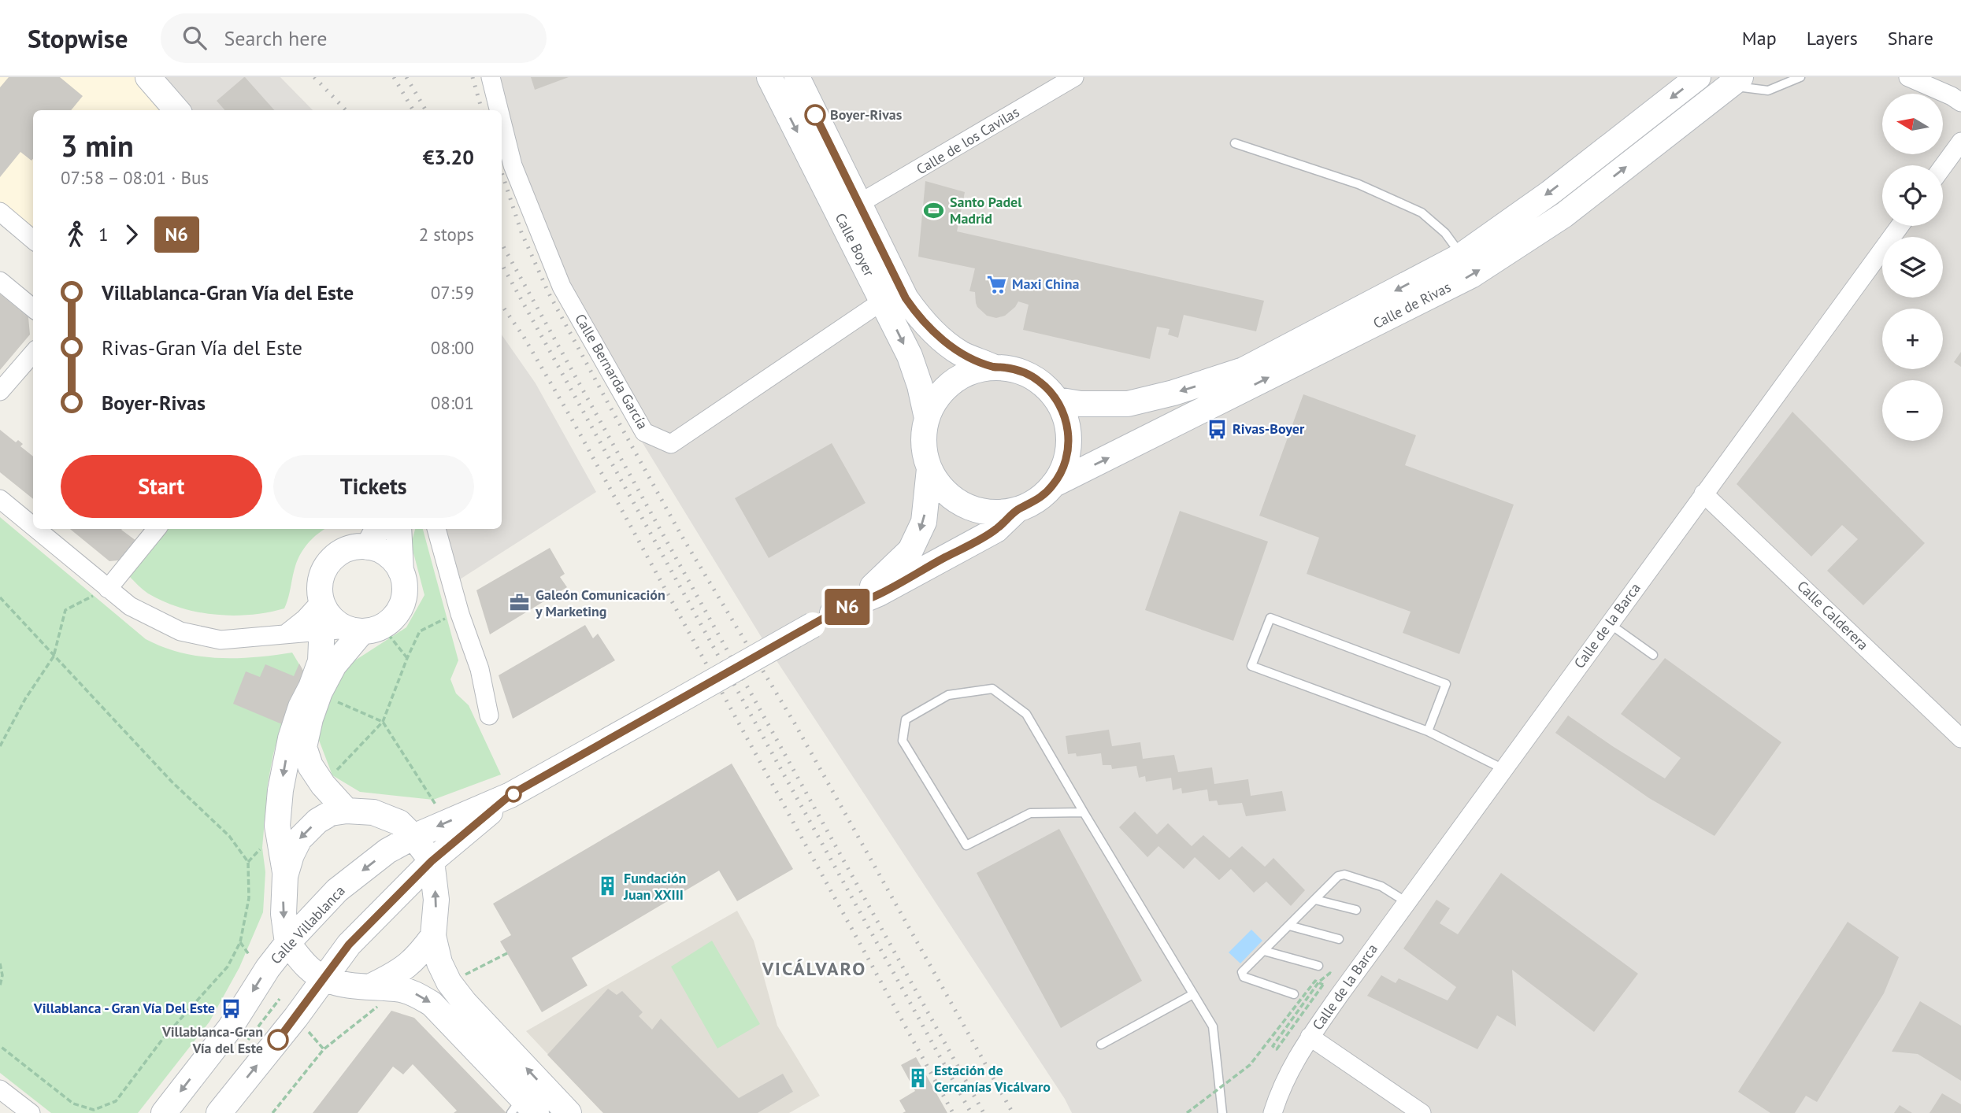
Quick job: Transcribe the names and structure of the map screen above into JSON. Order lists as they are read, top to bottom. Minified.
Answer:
{"streets":{"main road":["Calle Boyer","Calle de Rivas","Calle Villablanca"],"street":["Calle de los Cavilas","Calle Bernarda García","Calle Calderera","Calle de la Barca"]},"crossings":[["Calle de los Cavilas","Calle Boyer"],["Calle Boyer","Calle de Rivas"],["Calle Boyer","Calle Bernarda García"],["Calle Calderera","Calle de la Barca"]],"districts":["VICÁLVARO"],"places":{"other":["Boyer-Rivas","Villablanca-Gran Vía del Este"],"sports":["Santo Padel Madrid"],"supermarket":["Maxi China"],"bus stop":["Rivas-Boyer","Villablanca - Gran Vía Del Este"],"office":["Galeón Comunicación y Marketing"],"building":["Fundación Juan XXIII","Estación de Cercanías Vicálvaro"]},"lines":["bus line N6"],"north":"left","page":{"header":"Stopwise","search":"Search here","nav":["Map","Layers","Share"],"on_map":"N6","map_buttons":["+","−"],"heading":["3 min","07:58 – 08:01 · Bus","€3.20"],"legs":["1","N6","2 stops"],"list":[{"name":"Villablanca-Gran Vía del Este","value":"07:59"},{"name":"Rivas-Gran Vía del Este","value":"08:00"},{"name":"Boyer-Rivas","value":"08:01"}],"buttons":["Start","Tickets"]}}
